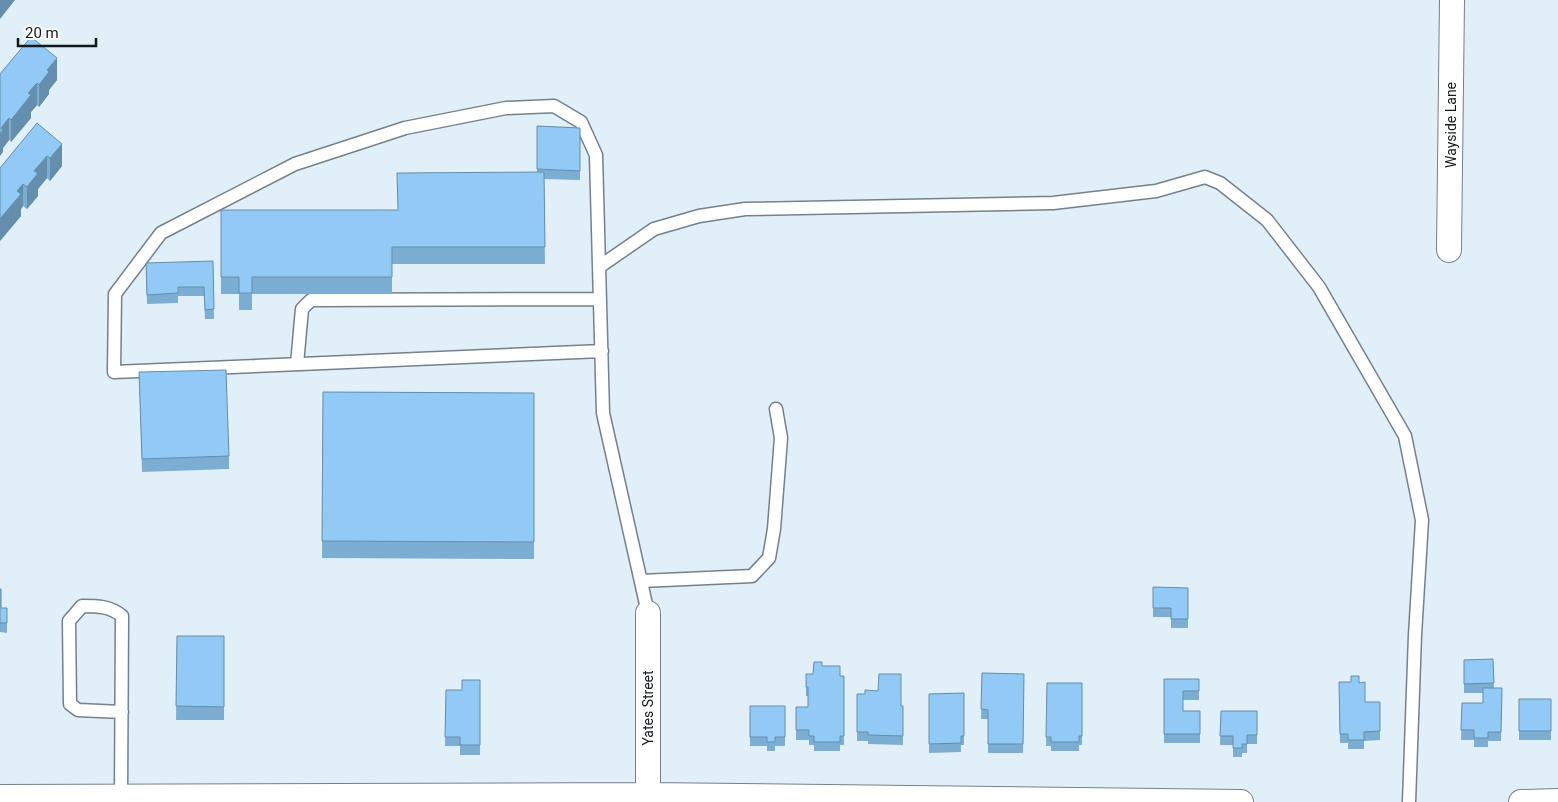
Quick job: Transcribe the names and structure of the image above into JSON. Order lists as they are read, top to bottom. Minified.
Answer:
{"streets":{"street":["Wayside Lane","Yates Street"]},"scale_bar":"20 m"}
